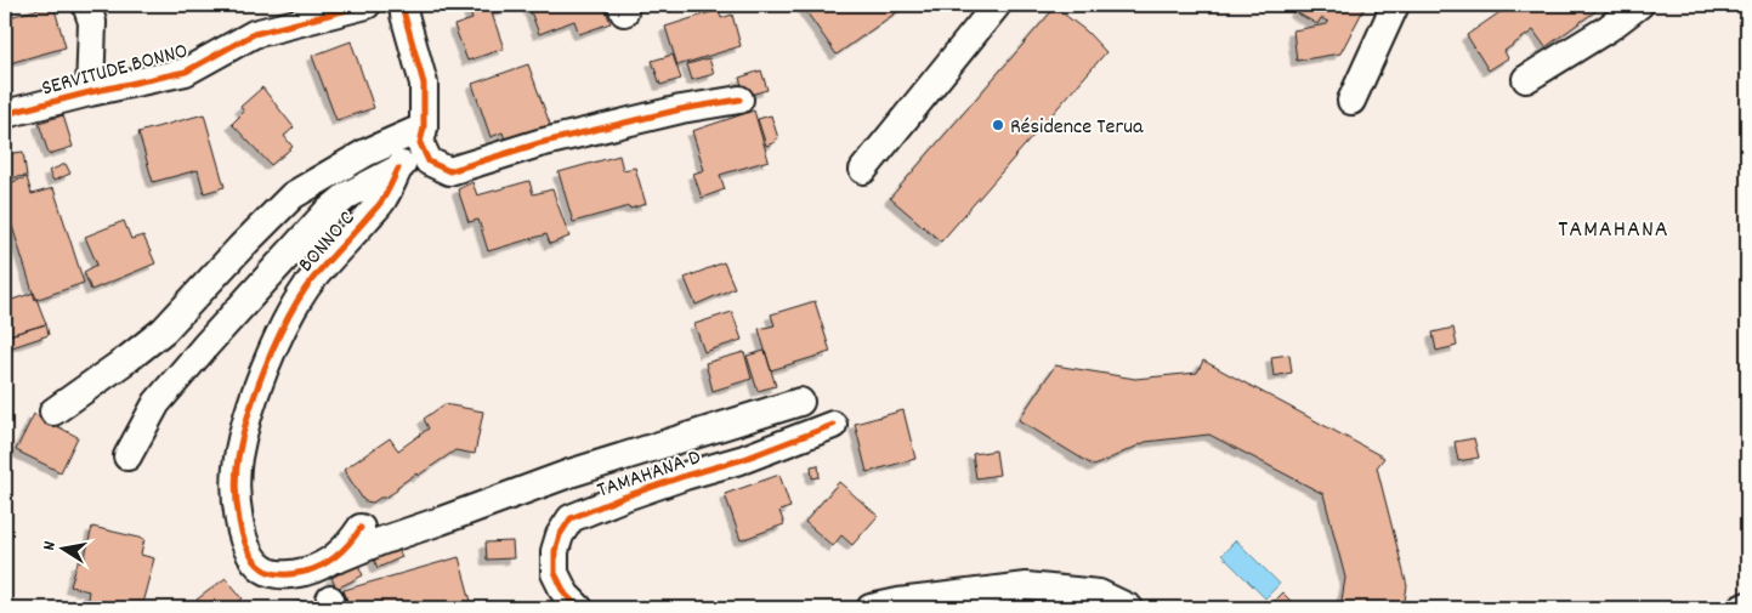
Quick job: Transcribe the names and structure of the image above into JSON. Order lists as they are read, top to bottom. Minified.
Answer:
{"streets":{"street":["SERVITUDE BONNO","BONNO C","TAMAHANA D"]},"districts":["TAMAHANA"],"places":["Résidence Terua"],"north":"left"}
